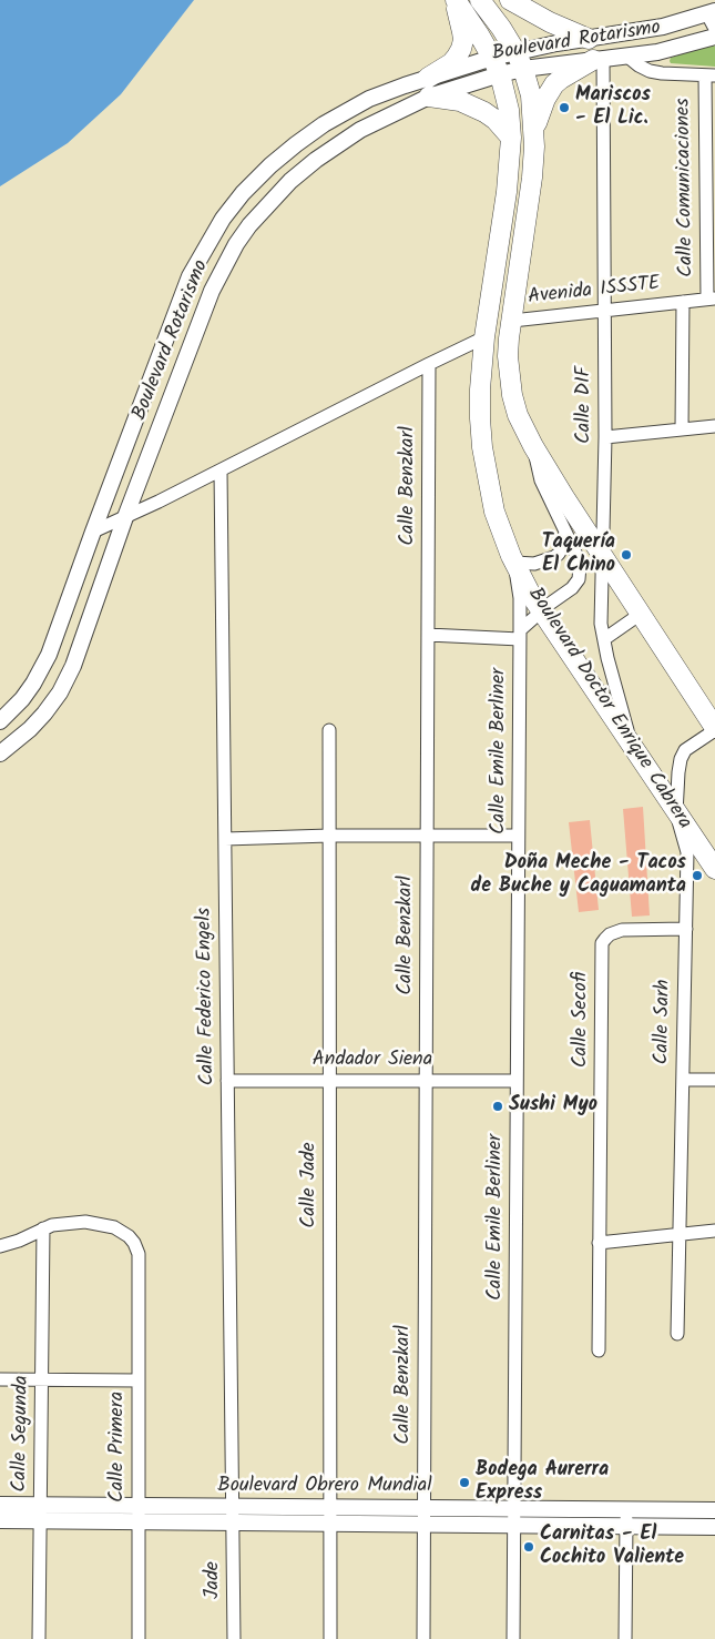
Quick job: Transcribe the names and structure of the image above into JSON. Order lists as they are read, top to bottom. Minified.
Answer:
{"streets":{"main road":["Boulevard Doctor Enrique Cabrera"],"street":["Boulevard Rotarismo","Calle Comunicaciones","Avenida ISSSTE","Calle DIF","Calle Benzkarl","Calle Emile Berliner","Calle Federico Engels","Calle Secofi","Calle Sarh","Andador Siena","Calle Jade","Calle Segunda","Calle Primera","Boulevard Obrero Mundial","Jade"]},"crossings":[["Boulevard Rotarismo","Calle DIF"],["Boulevard Rotarismo","Boulevard Doctor Enrique Cabrera"],["Calle Comunicaciones","Avenida ISSSTE"],["Avenida ISSSTE","Calle DIF"],["Calle DIF","Boulevard Doctor Enrique Cabrera"],["Calle Benzkarl","Andador Siena"],["Calle Benzkarl","Boulevard Obrero Mundial"],["Boulevard Doctor Enrique Cabrera","Calle Emile Berliner"],["Boulevard Doctor Enrique Cabrera","Calle Sarh"],["Calle Emile Berliner","Andador Siena"],["Calle Emile Berliner","Boulevard Obrero Mundial"],["Calle Federico Engels","Andador Siena"],["Calle Federico Engels","Boulevard Obrero Mundial"],["Calle Federico Engels","Jade"],["Calle Secofi","Calle Sarh"],["Andador Siena","Calle Jade"],["Calle Jade","Boulevard Obrero Mundial"],["Calle Segunda","Calle Primera"],["Calle Segunda","Boulevard Obrero Mundial"],["Calle Primera","Boulevard Obrero Mundial"],["Boulevard Obrero Mundial","Jade"]],"places":["Mariscos - El Lic.","Taquería El Chino","Doña Meche - Tacos de Buche y Caguamanta","Sushi Myo","Bodega Aurerra Express","Carnitas - El Cochito Valiente"]}
